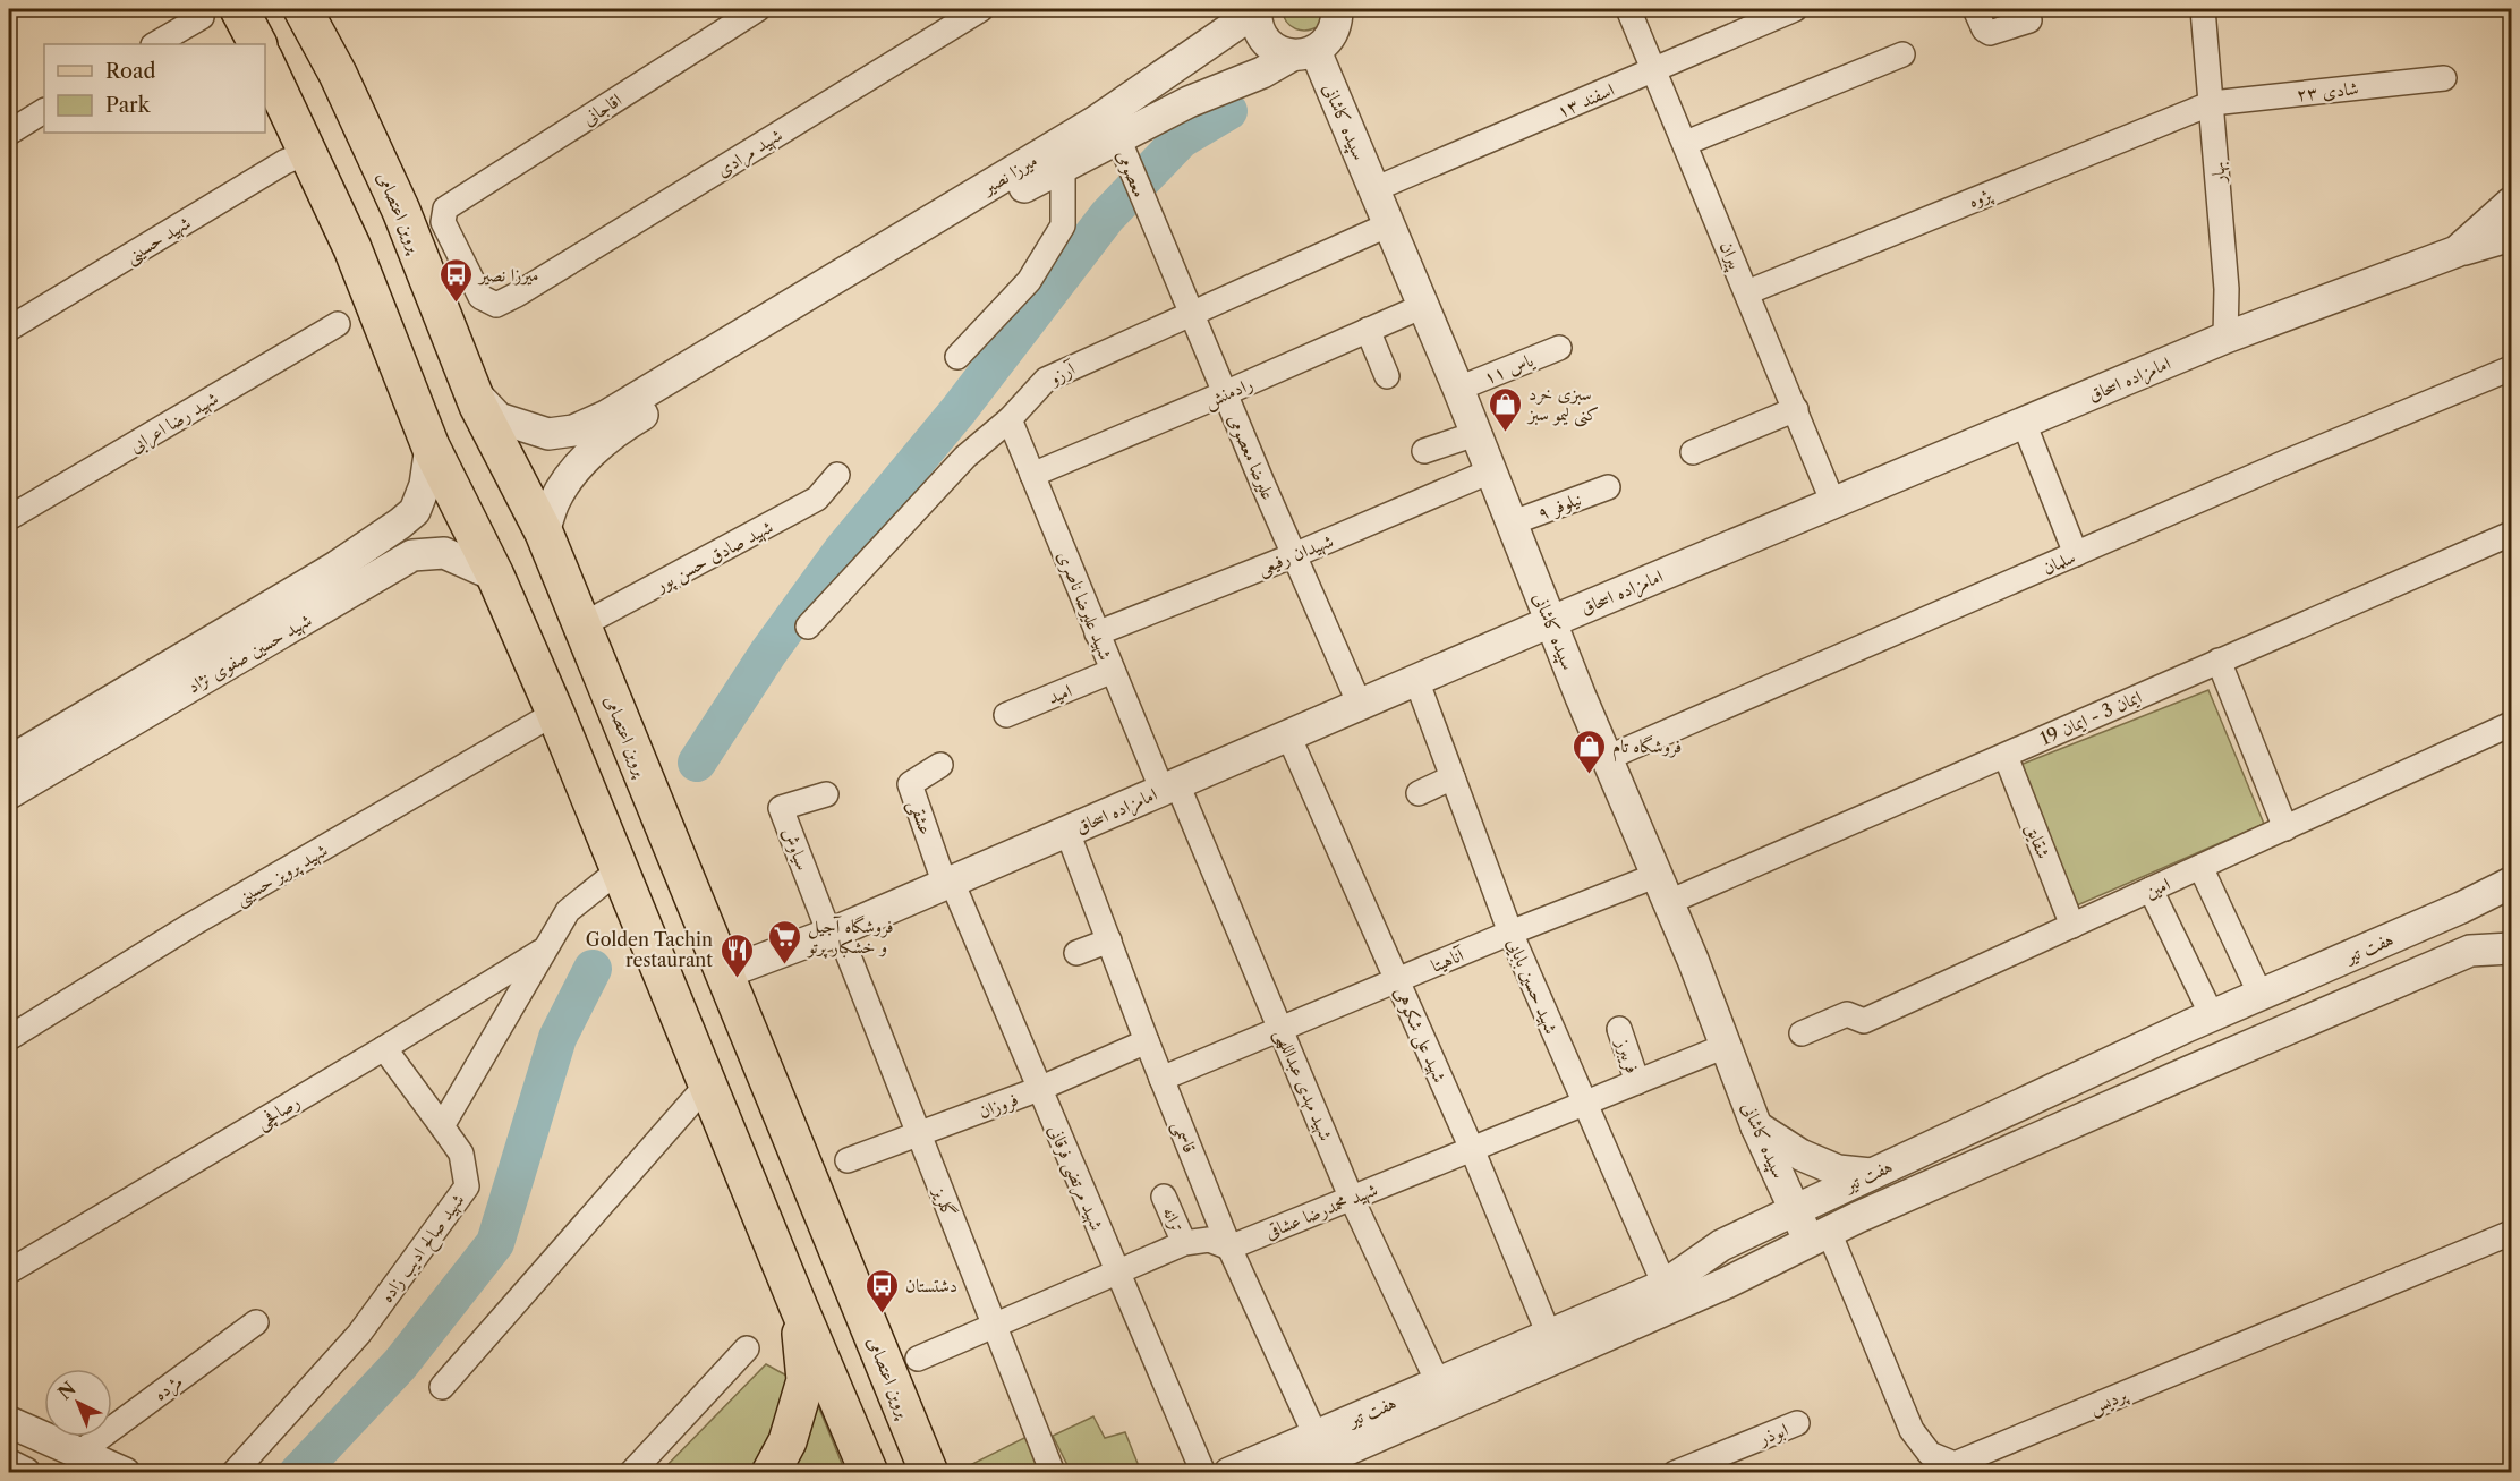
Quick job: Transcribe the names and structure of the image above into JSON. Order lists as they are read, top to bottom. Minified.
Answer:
{"streets":{"main road":["پروین اعتصامی"],"street":["شادی ۲۳","اسفند ۱۳","اقاجانی","سپیده کاشانی","شهید مرادی","بهار","میرزا نصیر","معصومی","پژوه","شهید حسینی","پیران","یاس ۱۱","آرزو","امامزاده اسحاق","رادمنش","شهید رضا اعرابی","علیرضا معصومی","نیلوفر ۹","شهیدان رفیعی","شهید صادق حسن پور","سلمان","شهید علیرضا ناصری","شهید حسین صفوی نژاد","امید","ایمان 3 - ایمان 19","عشقی","شقایق","سیاوش","شهید پرویز حسینی","امین","هفت تیر","آناهیتا","شهید حسین بابایی","شهید علی شکوهی","فریبرز","شهید مهدی عبداللهی","فروزان","رصافچی","قاسمی","شهید مرتضی فرقانی","گلریز","شهید محمدرضا عشاقی","ترانه","شهید صالح ادیب زاده","مژده","پردیس","ابوذر"]},"crossings":[["شادی ۲۳","بهار"],["شادی ۲۳","پژوه"],["اسفند ۱۳","سپیده کاشانی"],["اسفند ۱۳","پیران"],["اقاجانی","شهید مرادی"],["سپیده کاشانی","میرزا نصیر"],["سپیده کاشانی","یاس ۱۱"],["سپیده کاشانی","آرزو"],["سپیده کاشانی","امامزاده اسحاق"],["سپیده کاشانی","رادمنش"],["سپیده کاشانی","نیلوفر ۹"],["سپیده کاشانی","شهیدان رفیعی"],["سپیده کاشانی","سلمان"],["سپیده کاشانی","ایمان 3 - ایمان 19"],["سپیده کاشانی","هفت تیر"],["سپیده کاشانی","آناهیتا"],["سپیده کاشانی","شهید محمدرضا عشاقی"],["سپیده کاشانی","پردیس"],["بهار","پژوه"],["بهار","امامزاده اسحاق"],["میرزا نصیر","معصومی"],["میرزا نصیر","پروین اعتصامی"],["معصومی","علیرضا معصومی"],["پژوه","پیران"],["پروین اعتصامی","امامزاده اسحاق"],["پروین اعتصامی","شهید صادق حسن پور"],["پیران","امامزاده اسحاق"],["آرزو","علیرضا معصومی"],["آرزو","شهید علیرضا ناصری"],["امامزاده اسحاق","علیرضا معصومی"],["امامزاده اسحاق","شهید علیرضا ناصری"],["امامزاده اسحاق","عشقی"],["امامزاده اسحاق","سیاوش"],["امامزاده اسحاق","شهید حسین بابایی"],["امامزاده اسحاق","شهید علی شکوهی"],["امامزاده اسحاق","شهید مهدی عبداللهی"],["امامزاده اسحاق","قاسمی"],["امامزاده اسحاق","شهید مرتضی فرقانی"],["امامزاده اسحاق","گلریز"],["رادمنش","علیرضا معصومی"],["رادمنش","شهید علیرضا ناصری"],["علیرضا معصومی","شهیدان رفیعی"],["شهیدان رفیعی","شهید علیرضا ناصری"],["شهید علیرضا ناصری","امید"],["شهید علیرضا ناصری","شهید مهدی عبداللهی"],["ایمان 3 - ایمان 19","شقایق"],["ایمان 3 - ایمان 19","آناهیتا"],["عشقی","شهید مرتضی فرقانی"],["شقایق","امین"],["سیاوش","گلریز"],["هفت تیر","شهید حسین بابایی"],["هفت تیر","شهید علی شکوهی"],["هفت تیر","شهید مهدی عبداللهی"],["هفت تیر","قاسمی"],["هفت تیر","پردیس"],["آناهیتا","شهید حسین بابایی"],["آناهیتا","شهید علی شکوهی"],["آناهیتا","شهید مهدی عبداللهی"],["آناهیتا","قاسمی"],["شهید حسین بابایی","شهید محمدرضا عشاقی"],["شهید علی شکوهی","شهید محمدرضا عشاقی"],["فریبرز","شهید محمدرضا عشاقی"],["شهید مهدی عبداللهی","شهید محمدرضا عشاقی"],["فروزان","قاسمی"],["فروزان","شهید مرتضی فرقانی"],["فروزان","گلریز"],["رصافچی","شهید صالح ادیب زاده"],["قاسمی","شهید محمدرضا عشاقی"]],"places":{"bus stop":["میرزا نصیر","دشتستان"],"shop":["سبزی خرد کنی لیمو سبز","فروشگاه تام"],"supermarket":["فروشگاه آجیل و خشکبار پرتو"],"restaurant":["Golden Tachin restaurant"]},"legend":["Road","Park"],"north":"top left"}
